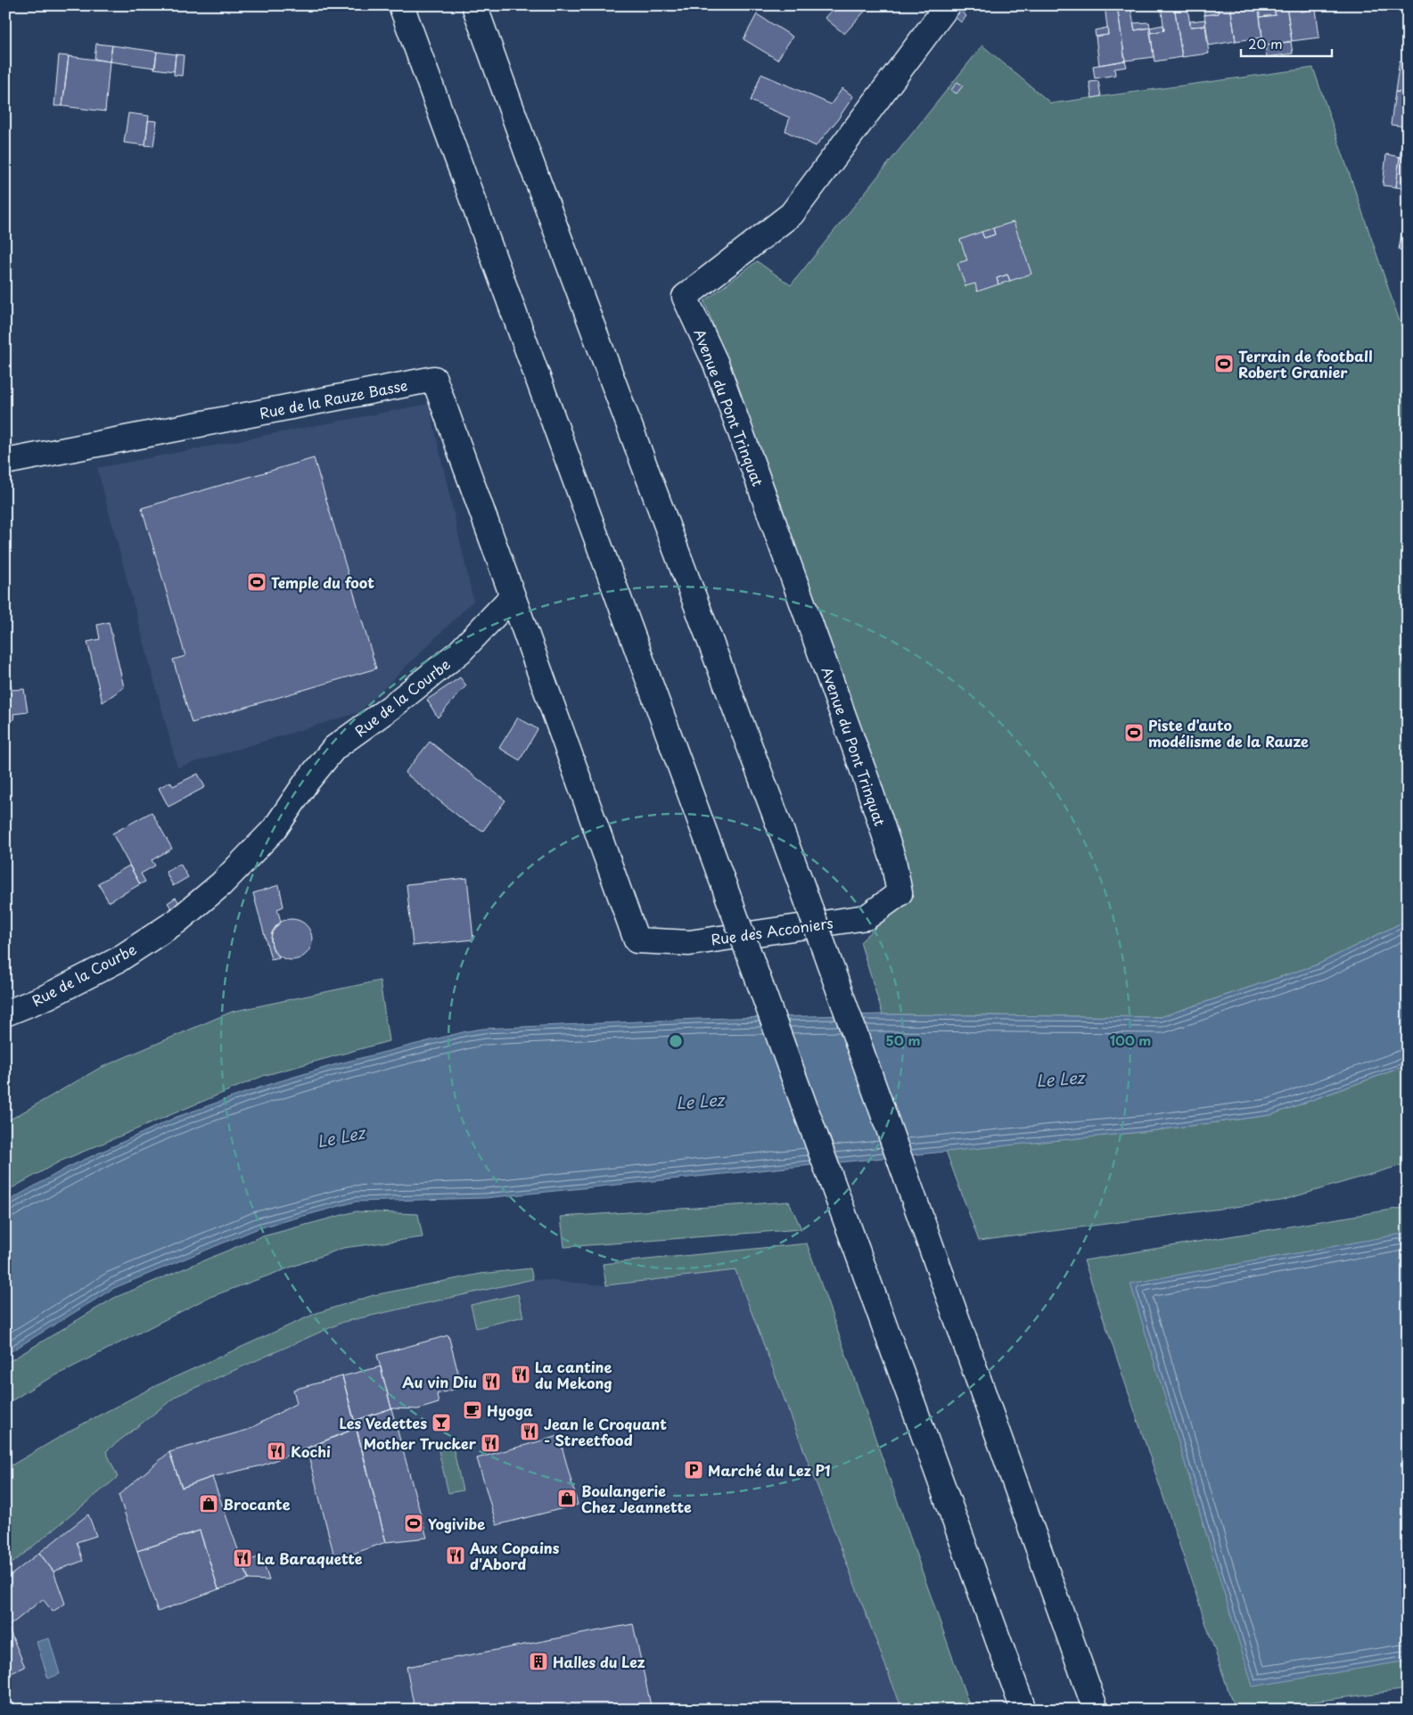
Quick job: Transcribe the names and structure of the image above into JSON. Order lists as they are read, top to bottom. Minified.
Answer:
{"streets":{"main road":["Rue de la Rauze Basse","Avenue du Pont Trinquat","Rue de la Courbe","Rue des Acconiers"]},"crossings":[["Rue de la Rauze Basse","Rue de la Courbe"],["Rue de la Rauze Basse","Rue des Acconiers"],["Avenue du Pont Trinquat","Rue des Acconiers"],["Rue de la Courbe","Rue des Acconiers"]],"water":["Le Lez"],"places":{"sports":["Terrain de football Robert Granier","Temple du foot","Piste d'auto modélisme de la Rauze","Yogivibe"],"restaurant":["La cantine du Mekong","Au vin Diu","Jean le Croquant - Streetfood","Mother Trucker","Kochi","Aux Copains d'Abord","La Baraquette"],"cafe":["Hyoga"],"bar":["Les Vedettes"],"parking":["Marché du Lez P1"],"shop":["Boulangerie Chez Jeannette","Brocante"],"building":["Halles du Lez"]},"scale_bar":"20 m","rings":["50 m","100 m"]}
